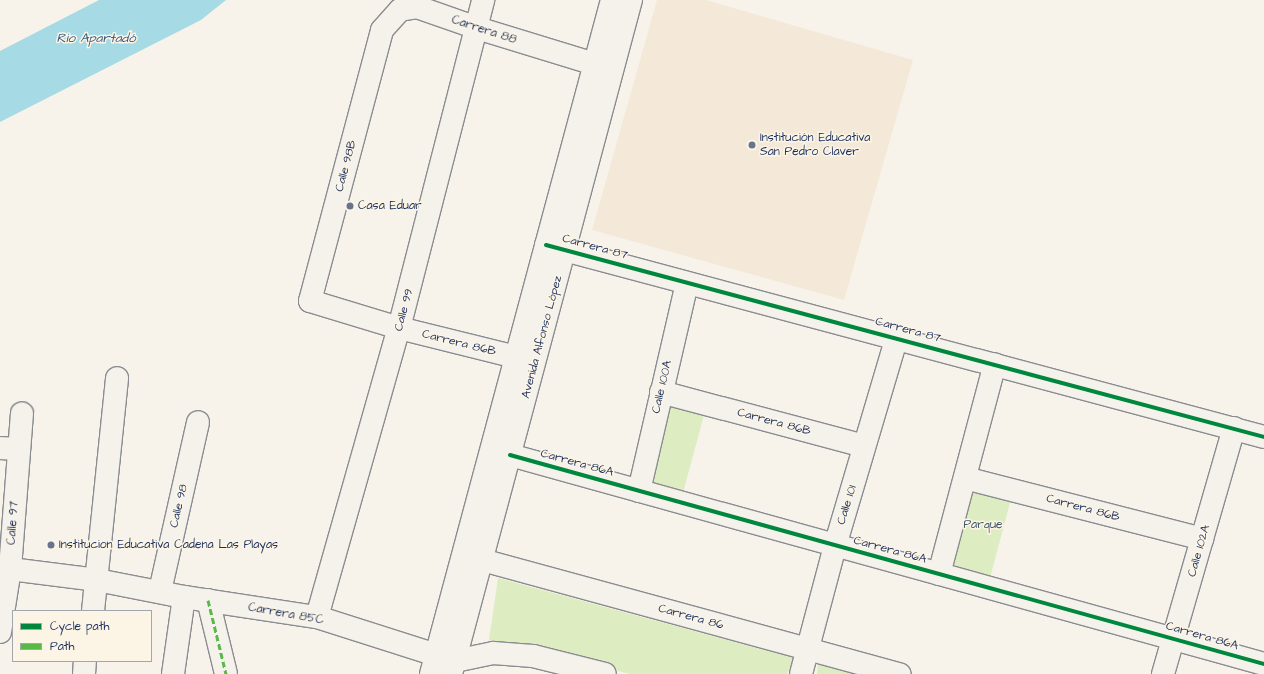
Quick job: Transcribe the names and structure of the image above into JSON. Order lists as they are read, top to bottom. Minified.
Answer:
{"streets":{"street":["Carrera 88","Calle 98B","Carrera 87","Calle 99","Avenida Alfonso López","Carrera 86B","Calle 100A","Carrera 86A","Calle 101","Calle 98","Calle 97","Calle 102A","Carrera 85C","Carrera 86"]},"crossings":[["Carrera 88","Calle 98B"],["Carrera 88","Calle 99"],["Carrera 88","Avenida Alfonso López"],["Calle 98B","Carrera 86B"],["Carrera 87","Avenida Alfonso López"],["Carrera 87","Calle 100A"],["Carrera 87","Calle 101"],["Carrera 87","Calle 102A"],["Calle 99","Carrera 86B"],["Calle 99","Carrera 85C"],["Avenida Alfonso López","Carrera 86B"],["Avenida Alfonso López","Carrera 86A"],["Avenida Alfonso López","Carrera 85C"],["Avenida Alfonso López","Carrera 86"],["Carrera 86B","Calle 100A"],["Carrera 86B","Calle 101"],["Carrera 86B","Calle 102A"],["Calle 100A","Carrera 86A"],["Carrera 86A","Calle 101"],["Carrera 86A","Calle 102A"],["Calle 101","Carrera 86"],["Calle 98","Carrera 85C"],["Calle 97","Carrera 85C"]],"water":["Rio Apartadó"],"parks":["Parque"],"places":["Institución Educativa San Pedro Claver","Casa Eduar","Institucion Educativa Cadena Las Playas"],"legend":["Cycle path","Path"]}
